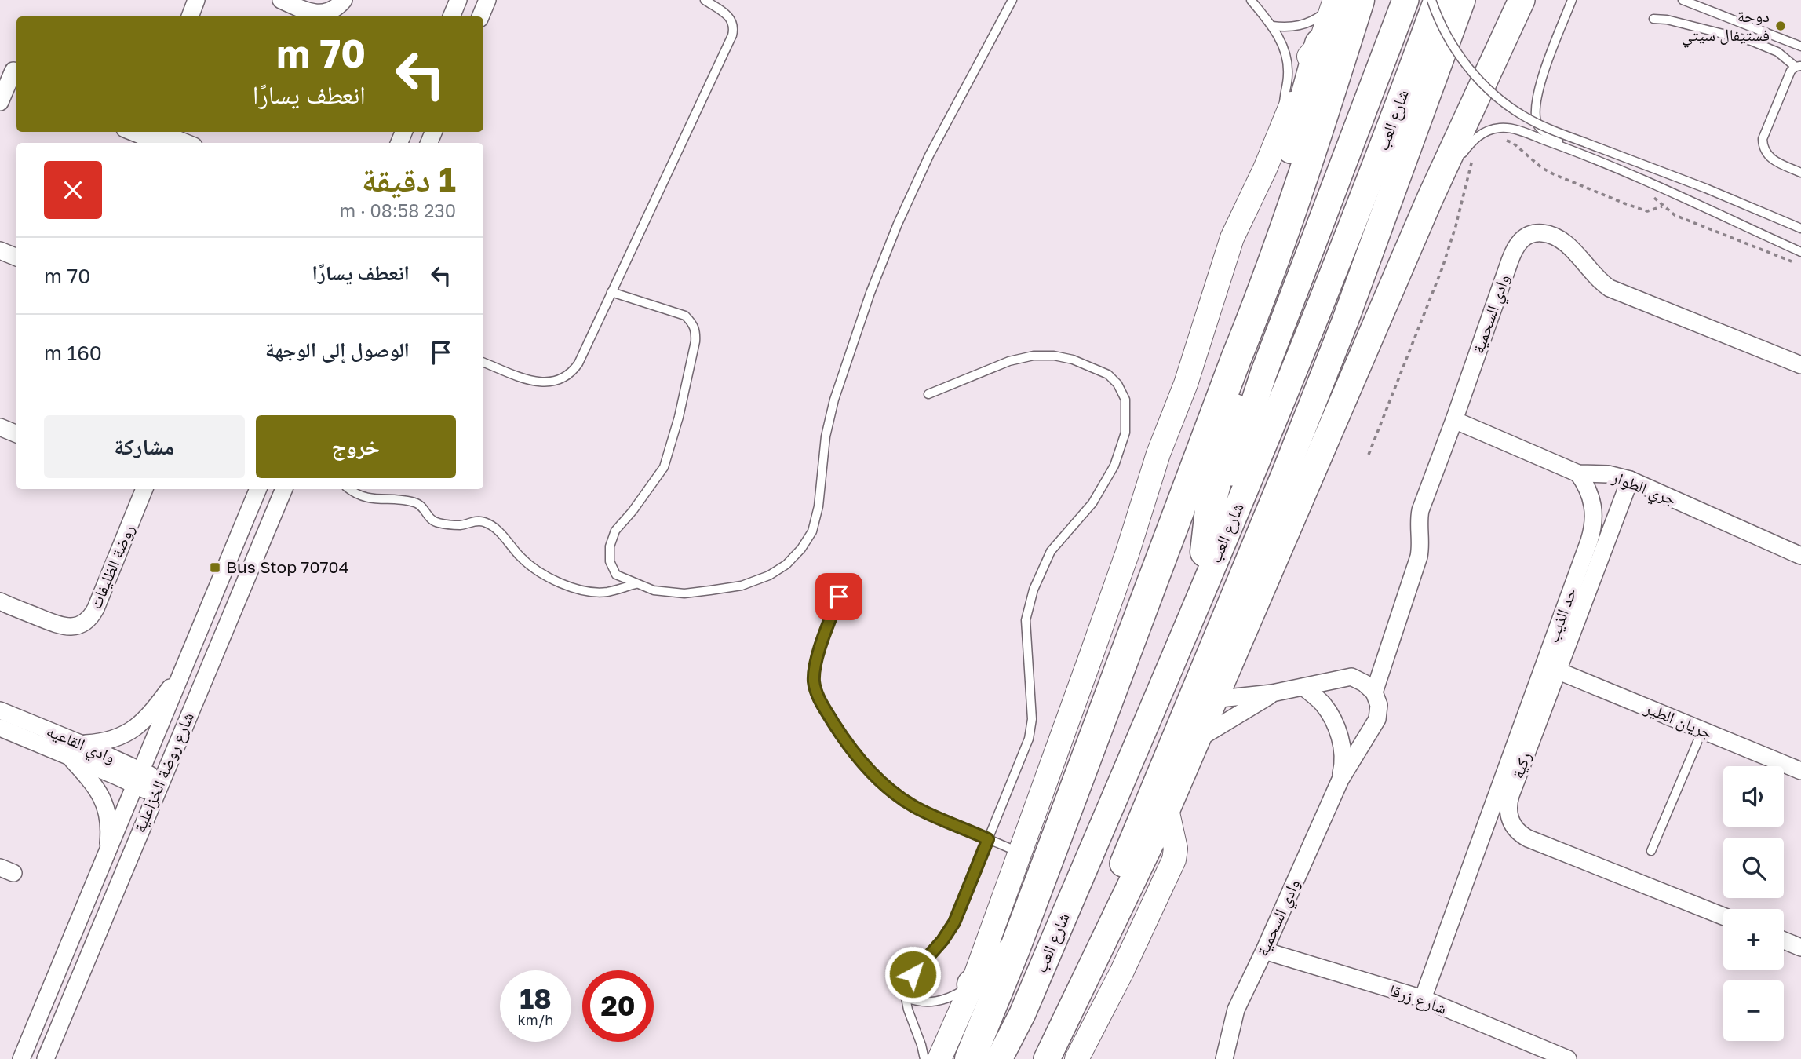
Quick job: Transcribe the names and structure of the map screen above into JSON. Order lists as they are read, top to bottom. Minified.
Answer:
{"streets":{"main road":["شارع العب"],"street":["وادي السحمية","جري الطوار","روضة الظليفات","حد الذيب","جريان الطير","وادي القاعيه","ركية","شارع روضة الخزاعلية","شارع زرقا"]},"crossings":[["وادي السحمية","جري الطوار"],["وادي السحمية","شارع زرقا"],["جري الطوار","حد الذيب"],["جري الطوار","ركية"],["حد الذيب","ركية"],["حد الذيب","شارع زرقا"],["جريان الطير","ركية"],["وادي القاعيه","شارع روضة الخزاعلية"]],"places":{"other":["دوحة فستيفال سيتي"],"transit":["Bus Stop 70704"]},"page":{"turn":["70 m","انعطف يسارًا"],"heading":["1 دقيقة","230 m · 08:58"],"list":[{"name":"انعطف يسارًا","value":"70 m"},{"name":"الوصول إلى الوجهة","value":"160 m"}],"buttons":["خروج","مشاركة"],"map_buttons":["+","−"],"speed":"18 km/h","limit":"20"}}
